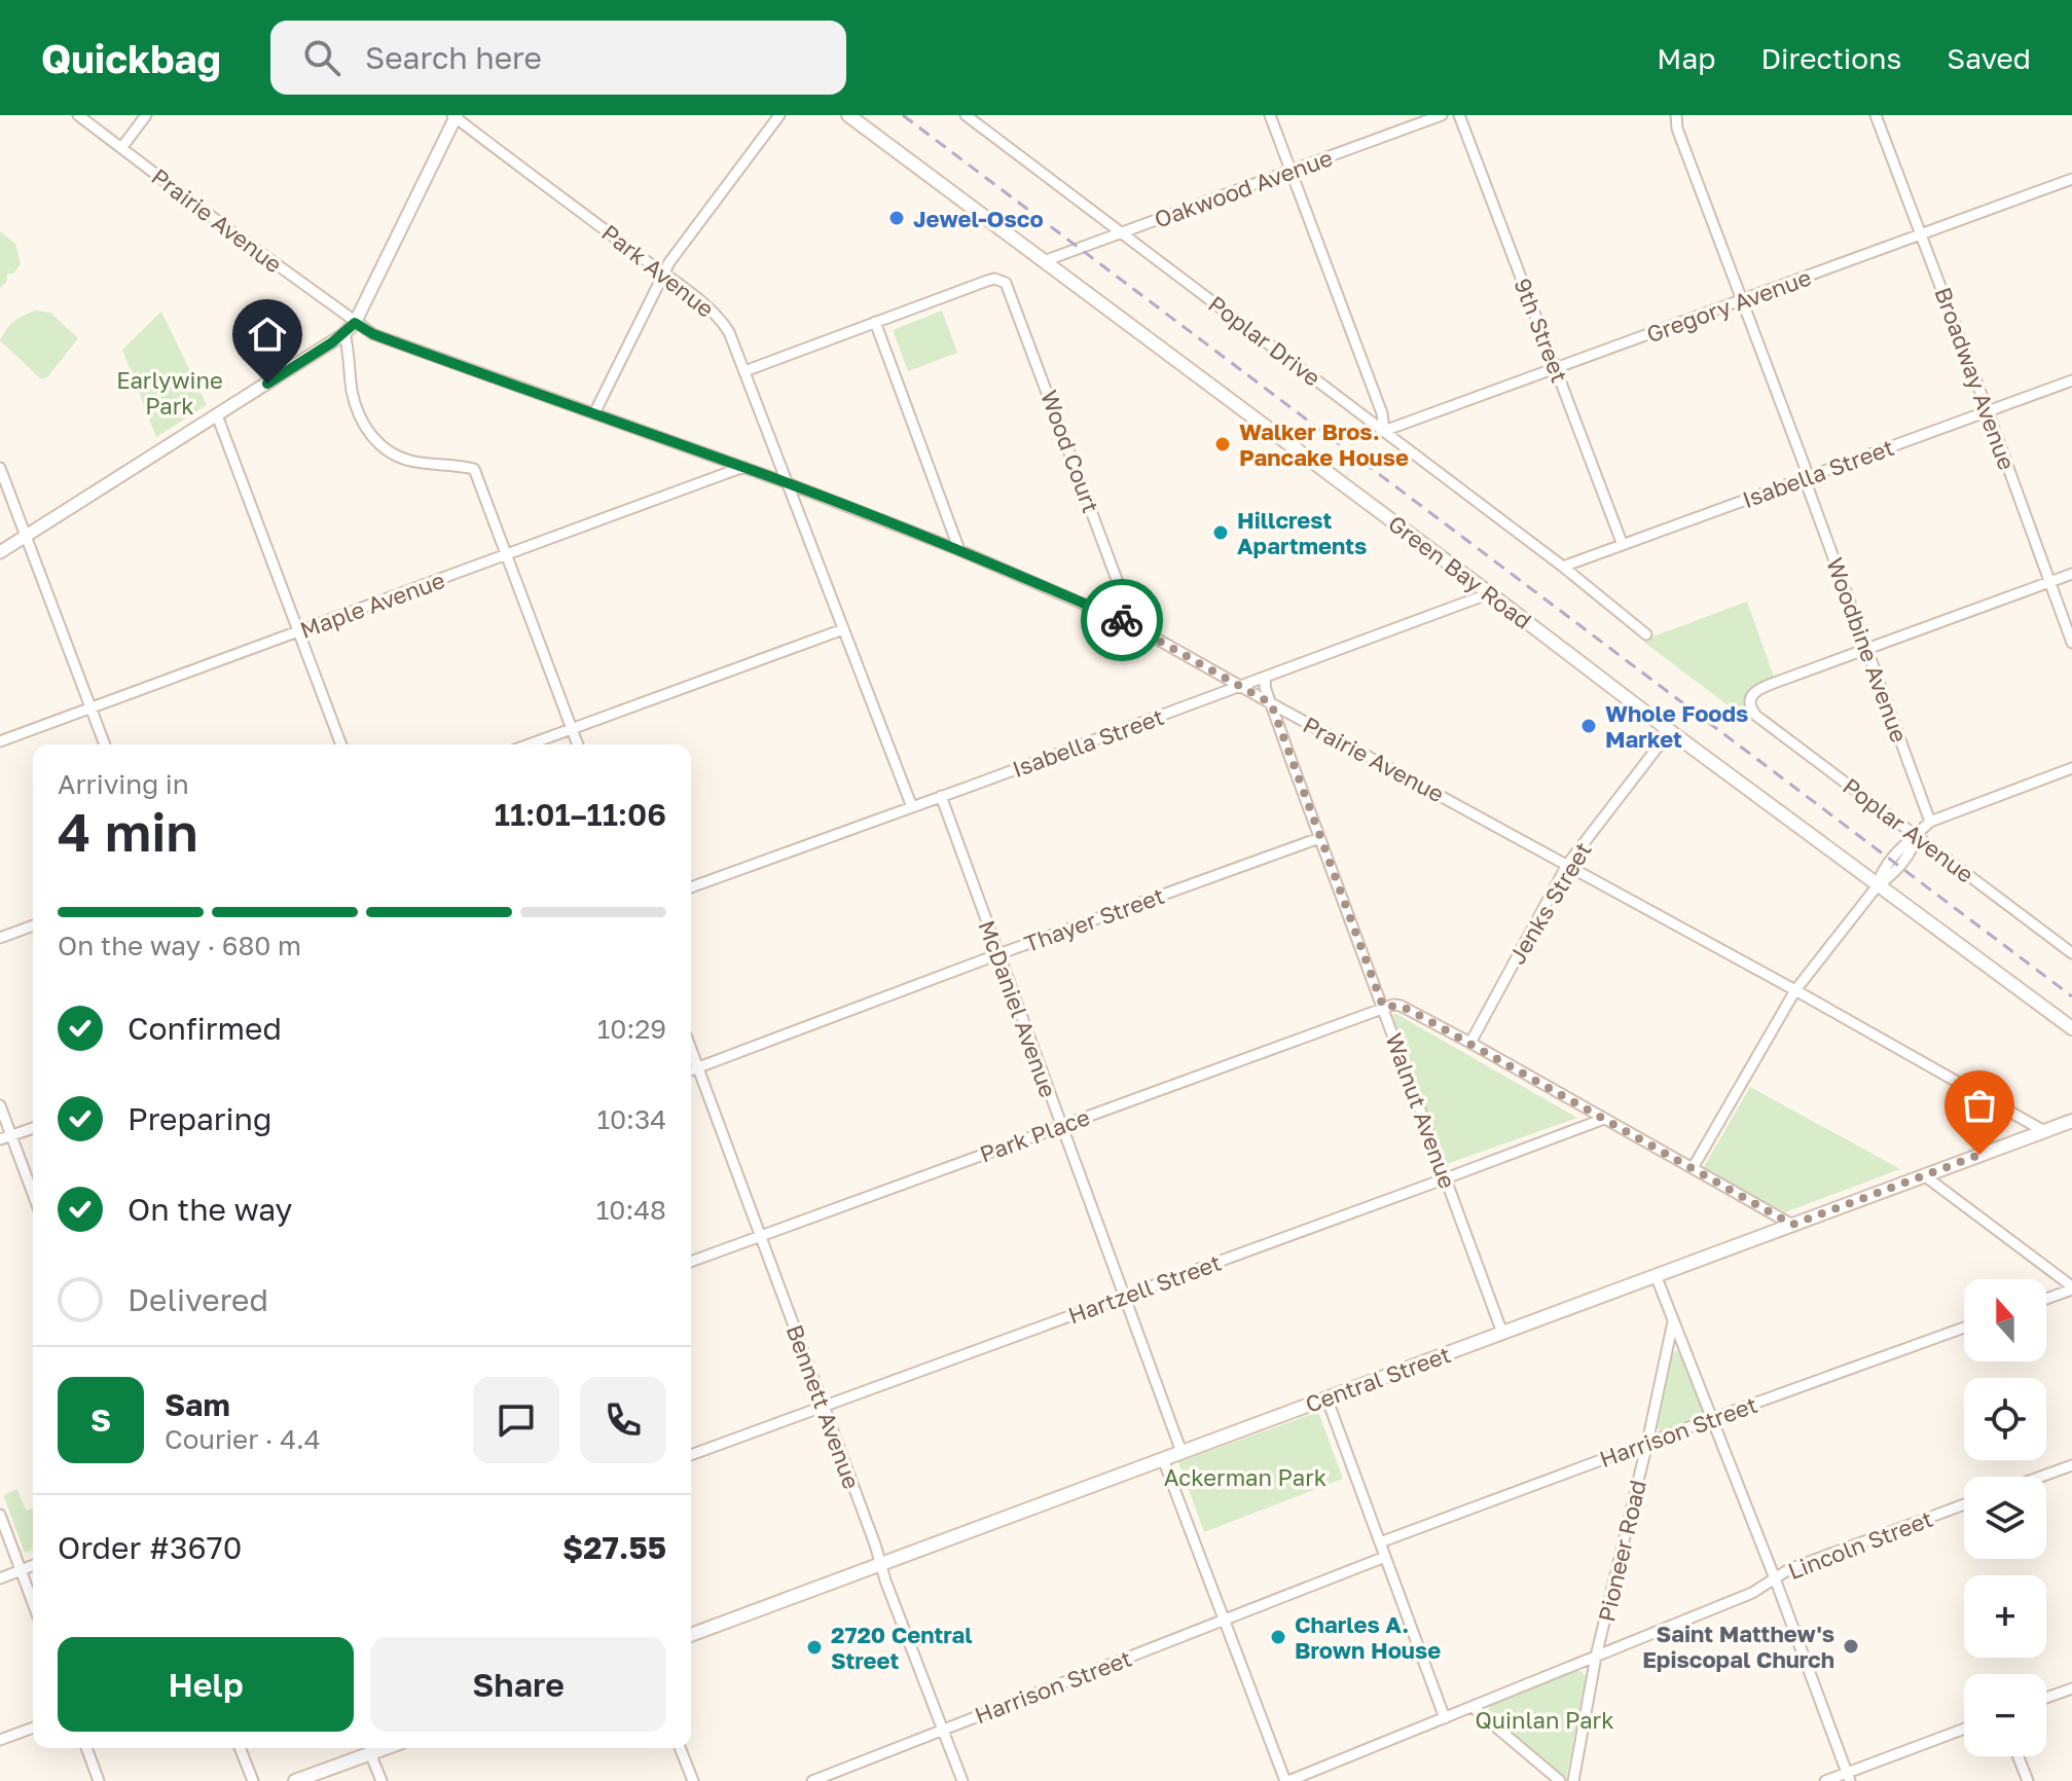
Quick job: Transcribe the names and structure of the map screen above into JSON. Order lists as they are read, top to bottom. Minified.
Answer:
{"streets":{"main road":["Green Bay Road","Central Street"],"street":["Oakwood Avenue","Prairie Avenue","Park Avenue","Gregory Avenue","9th Street","Poplar Drive","Broadway Avenue","Wood Court","Isabella Street","Maple Avenue","Woodbine Avenue","Poplar Avenue","Jenks Street","Thayer Street","McDaniel Avenue","Walnut Avenue","Park Place","Hartzell Street","Bennett Avenue","Harrison Street","Lincoln Street","Pioneer Road"]},"crossings":[["Oakwood Avenue","Poplar Drive"],["Oakwood Avenue","Green Bay Road"],["Prairie Avenue","Park Avenue"],["Prairie Avenue","Wood Court"],["Prairie Avenue","Isabella Street"],["Prairie Avenue","Maple Avenue"],["Prairie Avenue","Jenks Street"],["Prairie Avenue","Walnut Avenue"],["Prairie Avenue","Central Street"],["Park Avenue","Isabella Street"],["Gregory Avenue","9th Street"],["Gregory Avenue","Poplar Drive"],["Gregory Avenue","Broadway Avenue"],["Gregory Avenue","Woodbine Avenue"],["9th Street","Isabella Street"],["Poplar Drive","Isabella Street"],["Broadway Avenue","Isabella Street"],["Isabella Street","Green Bay Road"],["Isabella Street","Woodbine Avenue"],["Isabella Street","McDaniel Avenue"],["Isabella Street","Walnut Avenue"],["Green Bay Road","Jenks Street"],["Woodbine Avenue","Poplar Avenue"],["Thayer Street","McDaniel Avenue"],["Thayer Street","Walnut Avenue"],["Thayer Street","Bennett Avenue"],["McDaniel Avenue","Park Place"],["McDaniel Avenue","Hartzell Street"],["McDaniel Avenue","Central Street"],["Walnut Avenue","Park Place"],["Walnut Avenue","Hartzell Street"],["Walnut Avenue","Central Street"],["Park Place","Bennett Avenue"],["Hartzell Street","Bennett Avenue"],["Central Street","Bennett Avenue"],["Bennett Avenue","Harrison Street"],["Harrison Street","Pioneer Road"],["Lincoln Street","Pioneer Road"]],"parks":["Earlywine Park","Ackerman Park","Quinlan Park"],"places":["Jewel-Osco","Walker Bros. Pancake House","Hillcrest Apartments","Whole Foods Market","Charles A. Brown House","Saint Matthew's Episcopal Church","2720 Central Street"],"north":"top","page":{"header":"Quickbag","search":"Search here","nav":["Map","Directions","Saved"],"heading":["4 min","Arriving in","11:01–11:06"],"panel":["Sam","Courier · 4.4","Order #3670","$27.55"],"bar":"On the way · 680 m","list":[["Confirmed","10:29"],["Preparing","10:34"],["On the way","10:48"],"Delivered"],"map_buttons":["+","−"],"round":"S","buttons":["Help","Share"]}}
